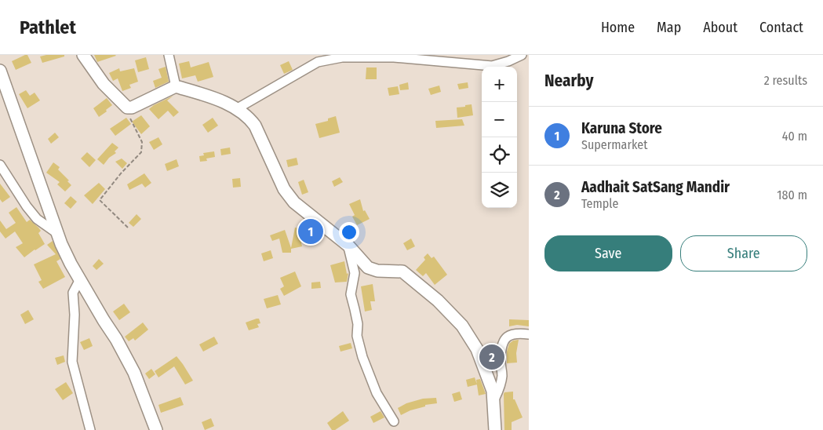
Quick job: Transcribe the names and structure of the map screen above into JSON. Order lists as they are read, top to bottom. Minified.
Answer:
{"page":{"header":"Pathlet","nav":["Home","Map","About","Contact"],"heading":["Nearby","2 results"],"map_buttons":["+","−"],"list":[{"mark":"1","name":"Karuna Store","note":"Supermarket","value":"40 m"},{"mark":"2","name":"Aadhait SatSang Mandir","note":"Temple","value":"180 m"}],"pins":["1","2"],"buttons":["Save","Share"]}}
